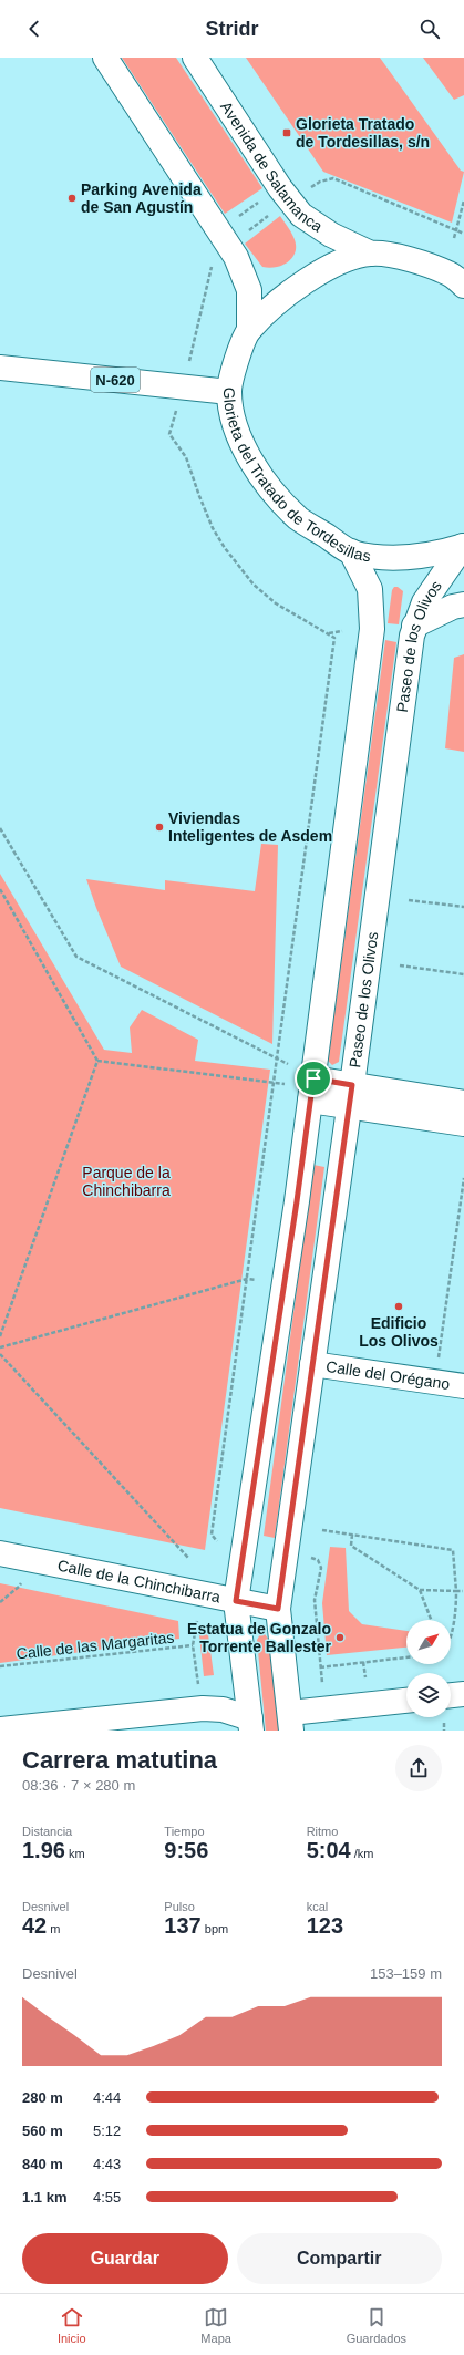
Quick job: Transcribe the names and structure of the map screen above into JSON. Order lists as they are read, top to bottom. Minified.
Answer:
{"streets":{"main road":["Avenida de Salamanca","N-620","Glorieta del Tratado de Tordesillas","Paseo de los Olivos","Calle del Orégano","Calle de la Chinchibarra"],"path":["Calle de las Margaritas"]},"crossings":[["Avenida de Salamanca","Glorieta del Tratado de Tordesillas"],["N-620","Glorieta del Tratado de Tordesillas"],["Glorieta del Tratado de Tordesillas","Paseo de los Olivos"],["Paseo de los Olivos","Calle del Orégano"],["Paseo de los Olivos","Calle de la Chinchibarra"]],"parks":["Parque de la Chinchibarra"],"places":{"transit":["Glorieta Tratado de Tordesillas, s/n"],"other":["Parking Avenida de San Agustín","Viviendas Inteligentes de Asdem","Edificio Los Olivos","Estatua de Gonzalo Torrente Ballester"]},"north":"top right","page":{"header":"Stridr","heading":["Carrera matutina","08:36 · 7 × 280 m"],"stats":[["Distancia","1.96 km"],["Tiempo","9:56"],["Ritmo","5:04 /km"],["Desnivel","42 m"],["Pulso","137 bpm"],["kcal","123"]],"chart":["Desnivel","153–159 m"],"list":[{"name":"280 m","note":"4:44"},{"name":"560 m","note":"5:12"},{"name":"840 m","note":"4:43"},{"name":"1.1 km","note":"4:55"}],"buttons":["Guardar","Compartir"],"tabs":["Inicio","Mapa","Guardados"]}}
